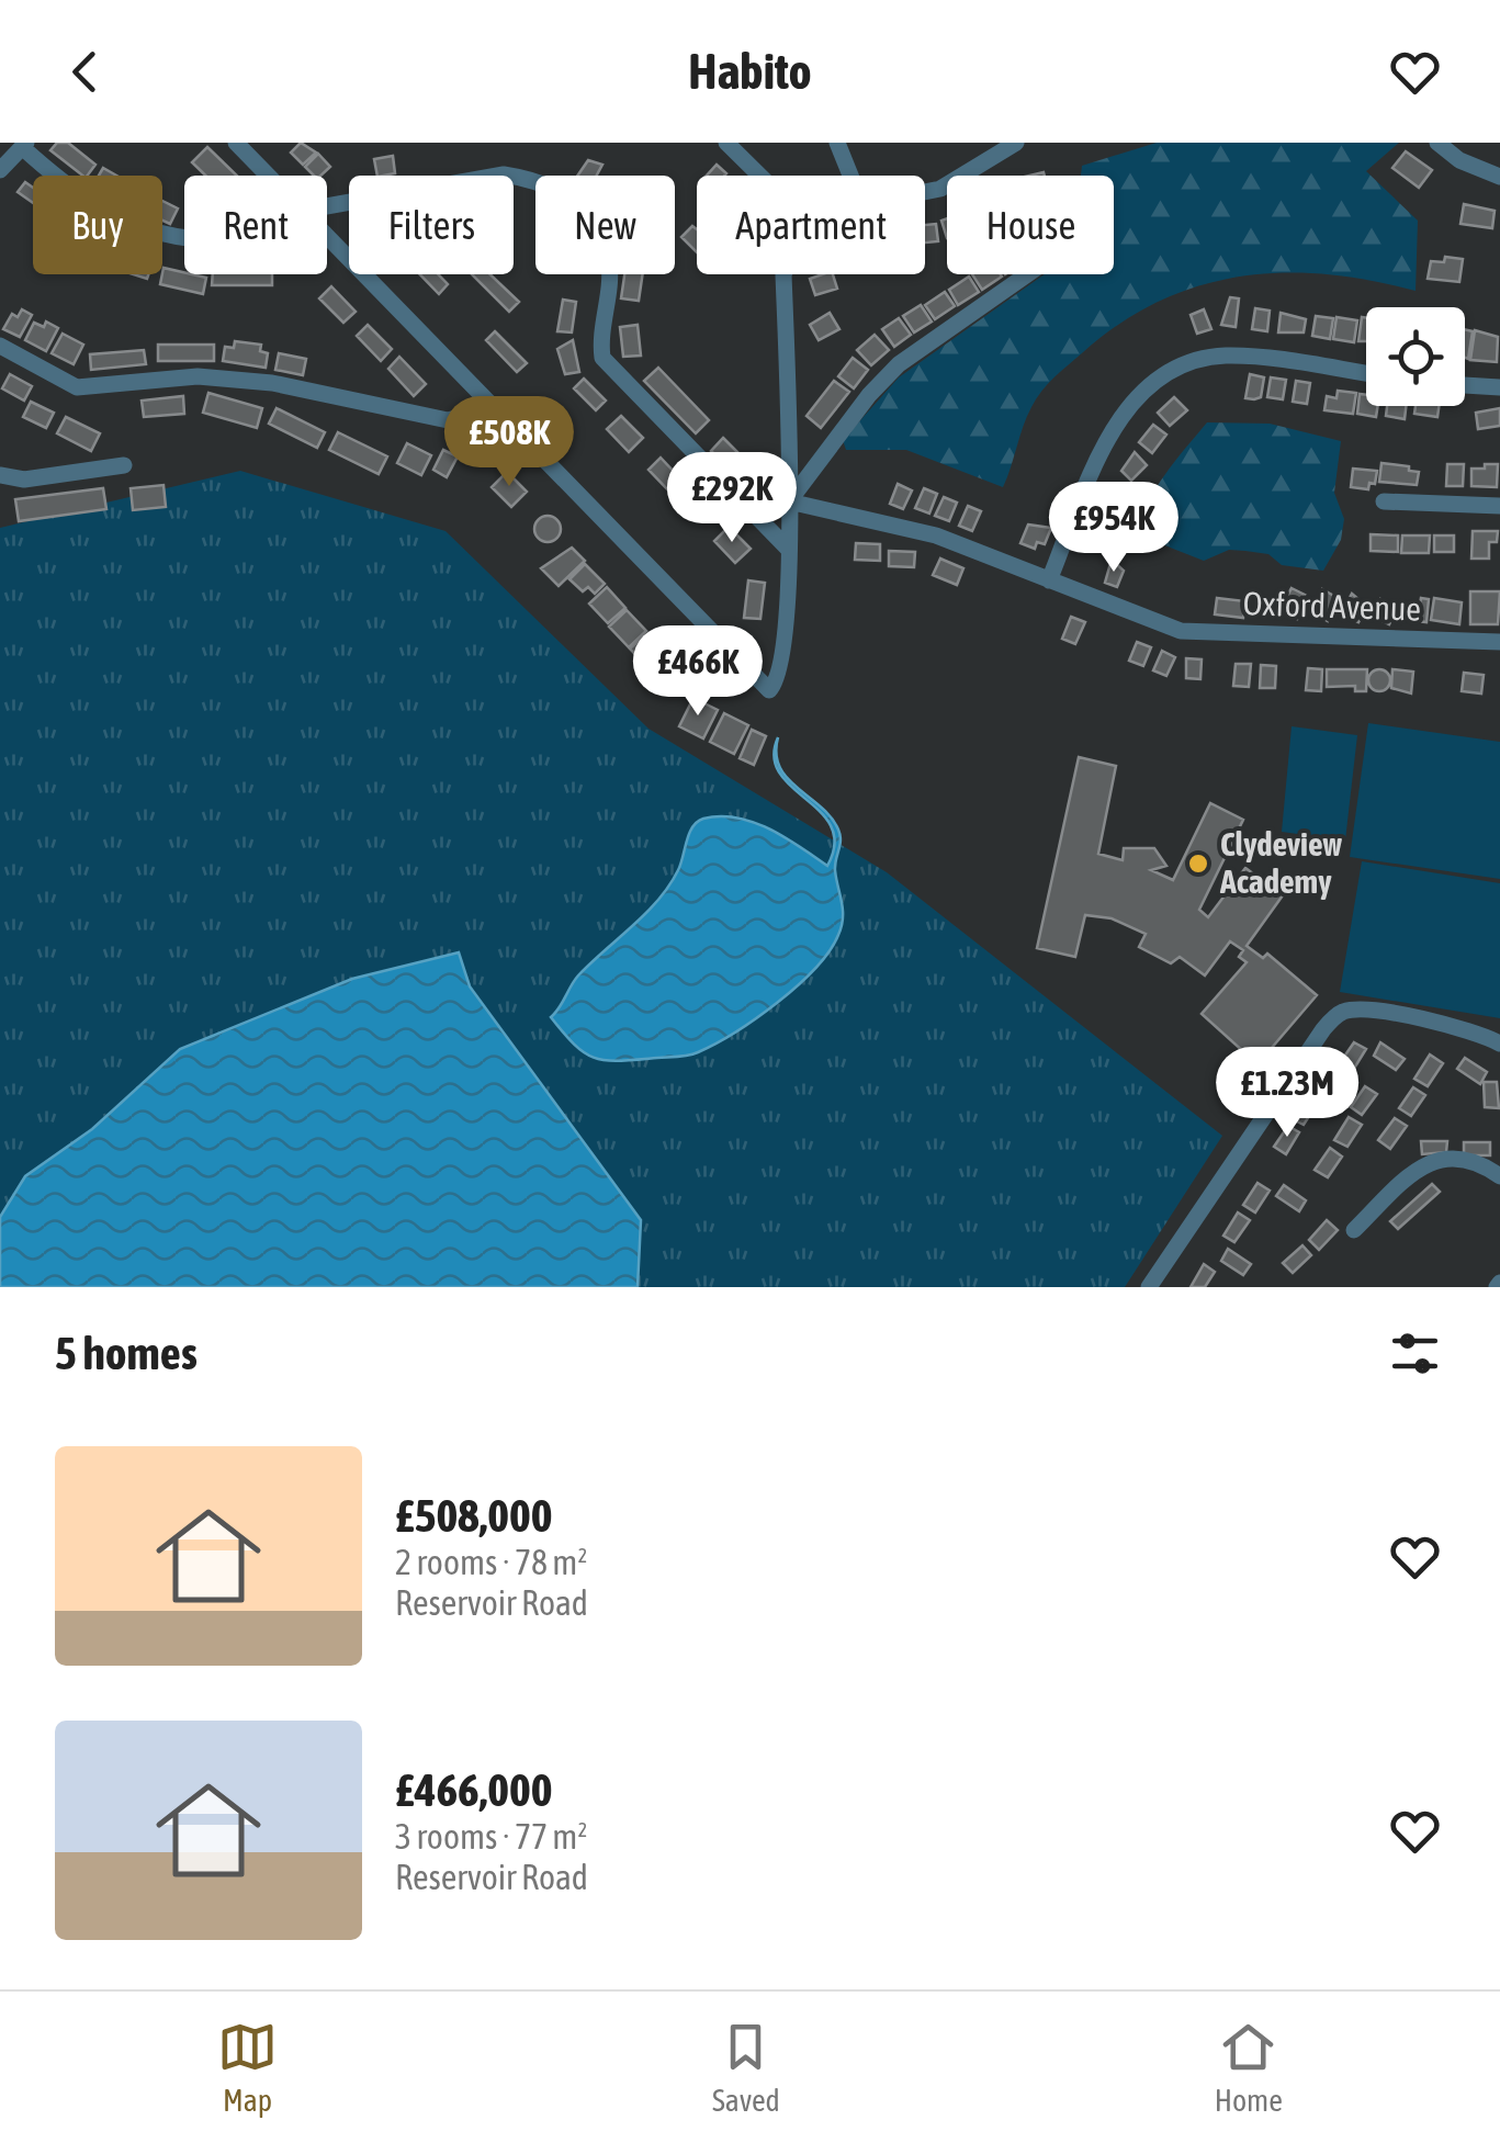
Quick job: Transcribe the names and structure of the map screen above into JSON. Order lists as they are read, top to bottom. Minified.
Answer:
{"streets":{"street":["Oxford Avenue"]},"places":["Clydeview Academy"],"page":{"header":"Habito","chip":["Buy","Rent","Filters","New","Apartment","House"],"price":["£508K","£292K","£954K","£466K","£1.23M"],"heading":"5 homes","list":[{"name":"£508,000","note":"2 rooms · 78 m² · Reservoir Road"},{"name":"£466,000","note":"3 rooms · 77 m² · Reservoir Road"}],"tabs":["Map","Saved","Home"]}}
